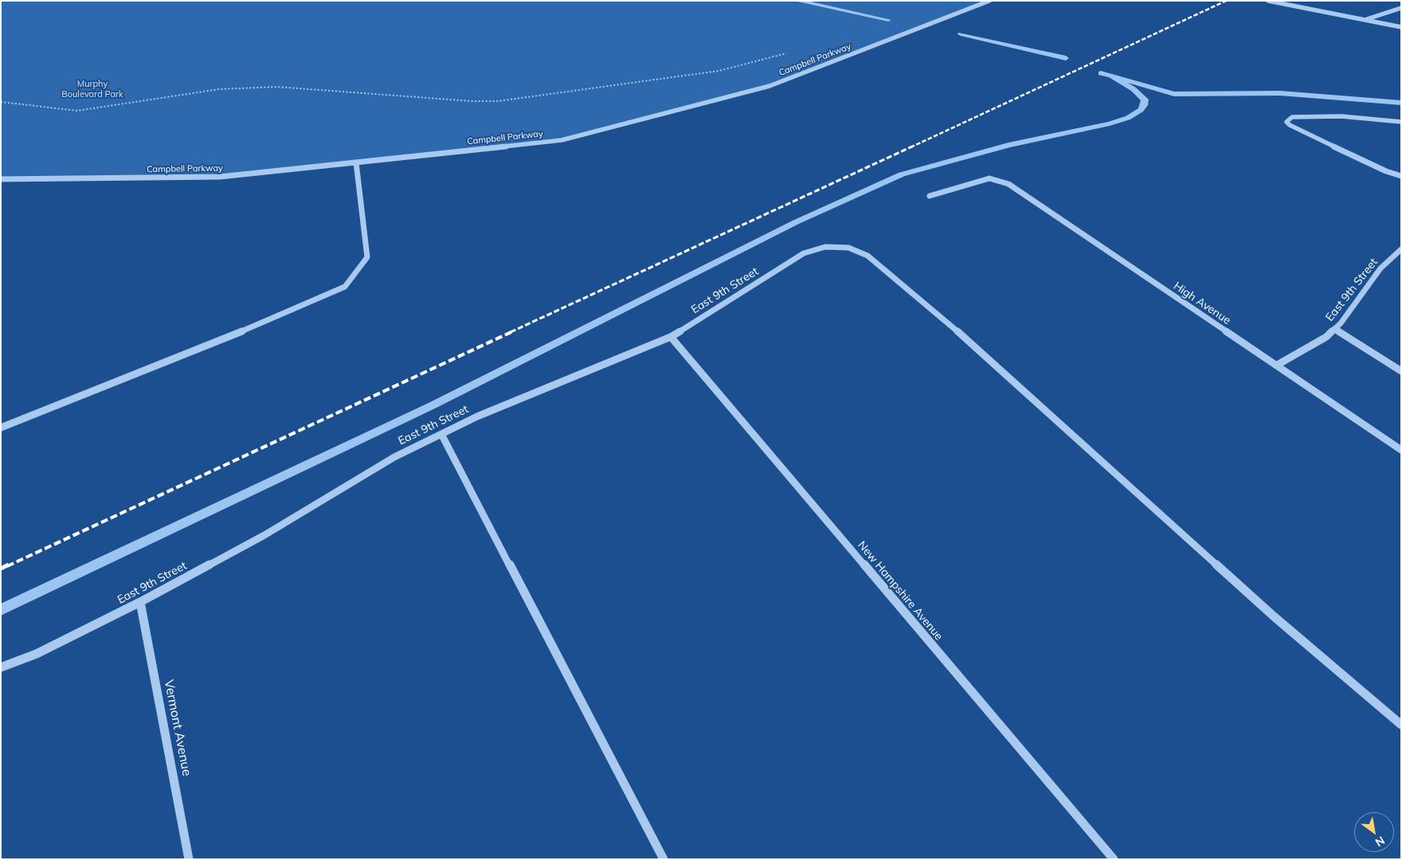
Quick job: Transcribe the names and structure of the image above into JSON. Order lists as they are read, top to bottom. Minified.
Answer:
{"streets":{"street":["Campbell Parkway","East 9th Street","High Avenue","New Hampshire Avenue","Vermont Avenue"]},"crossings":[["East 9th Street","High Avenue"],["East 9th Street","New Hampshire Avenue"],["East 9th Street","Vermont Avenue"]],"parks":["Murphy Boulevard Park"],"north":"bottom right"}
